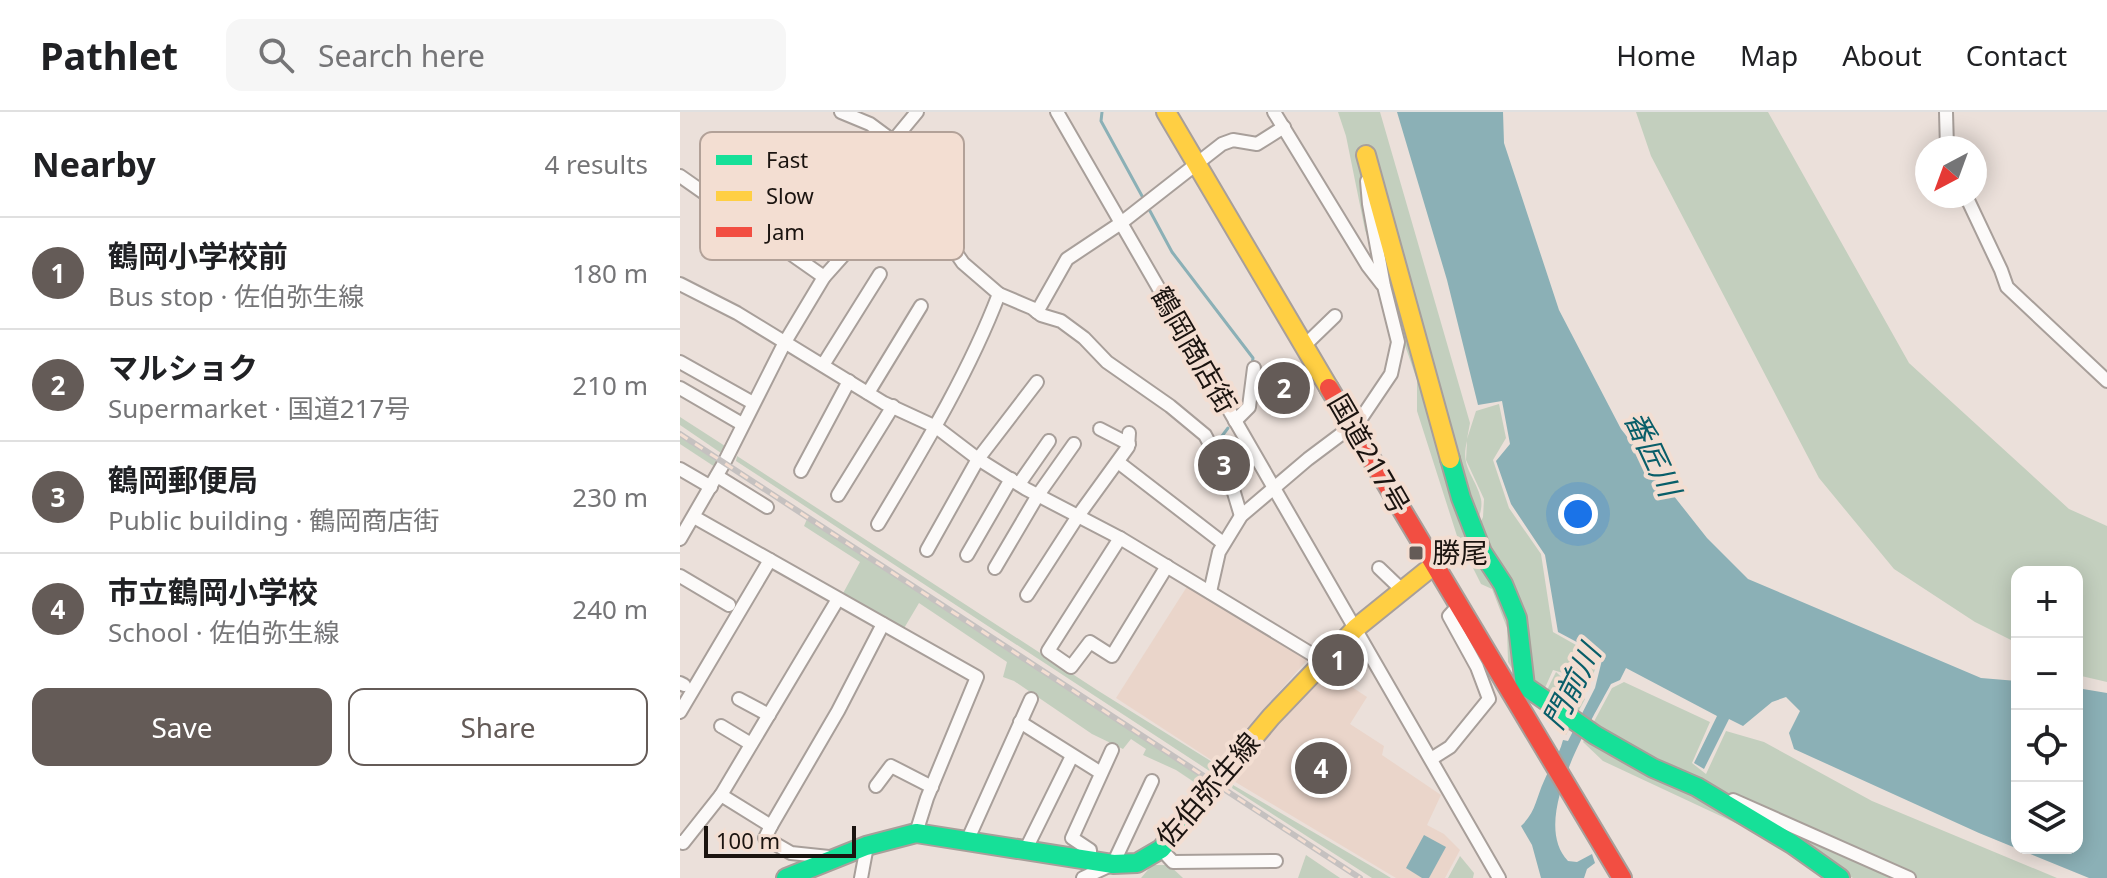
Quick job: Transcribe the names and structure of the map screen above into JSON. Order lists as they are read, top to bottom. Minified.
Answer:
{"streets":{"main road":["国道217号","佐伯弥生線"],"street":["鶴岡商店街"]},"crossings":[["鶴岡商店街","佐伯弥生線"],["国道217号","佐伯弥生線"]],"water":["番匠川","門前川"],"places":{"transit":["勝尾"]},"legend":["Fast","Slow","Jam"],"scale_bar":"100 m","north":"bottom left","page":{"header":"Pathlet","search":"Search here","nav":["Home","Map","About","Contact"],"heading":["Nearby","4 results"],"list":[{"mark":"1","name":"鶴岡小学校前","note":"Bus stop · 佐伯弥生線","value":"180 m"},{"mark":"2","name":"マルショク","note":"Supermarket · 国道217号","value":"210 m"},{"mark":"3","name":"鶴岡郵便局","note":"Public building · 鶴岡商店街","value":"230 m"},{"mark":"4","name":"市立鶴岡小学校","note":"School · 佐伯弥生線","value":"240 m"}],"pins":["2","3","1","4"],"map_buttons":["+","−"],"buttons":["Save","Share"],"scale":"100 m"}}
